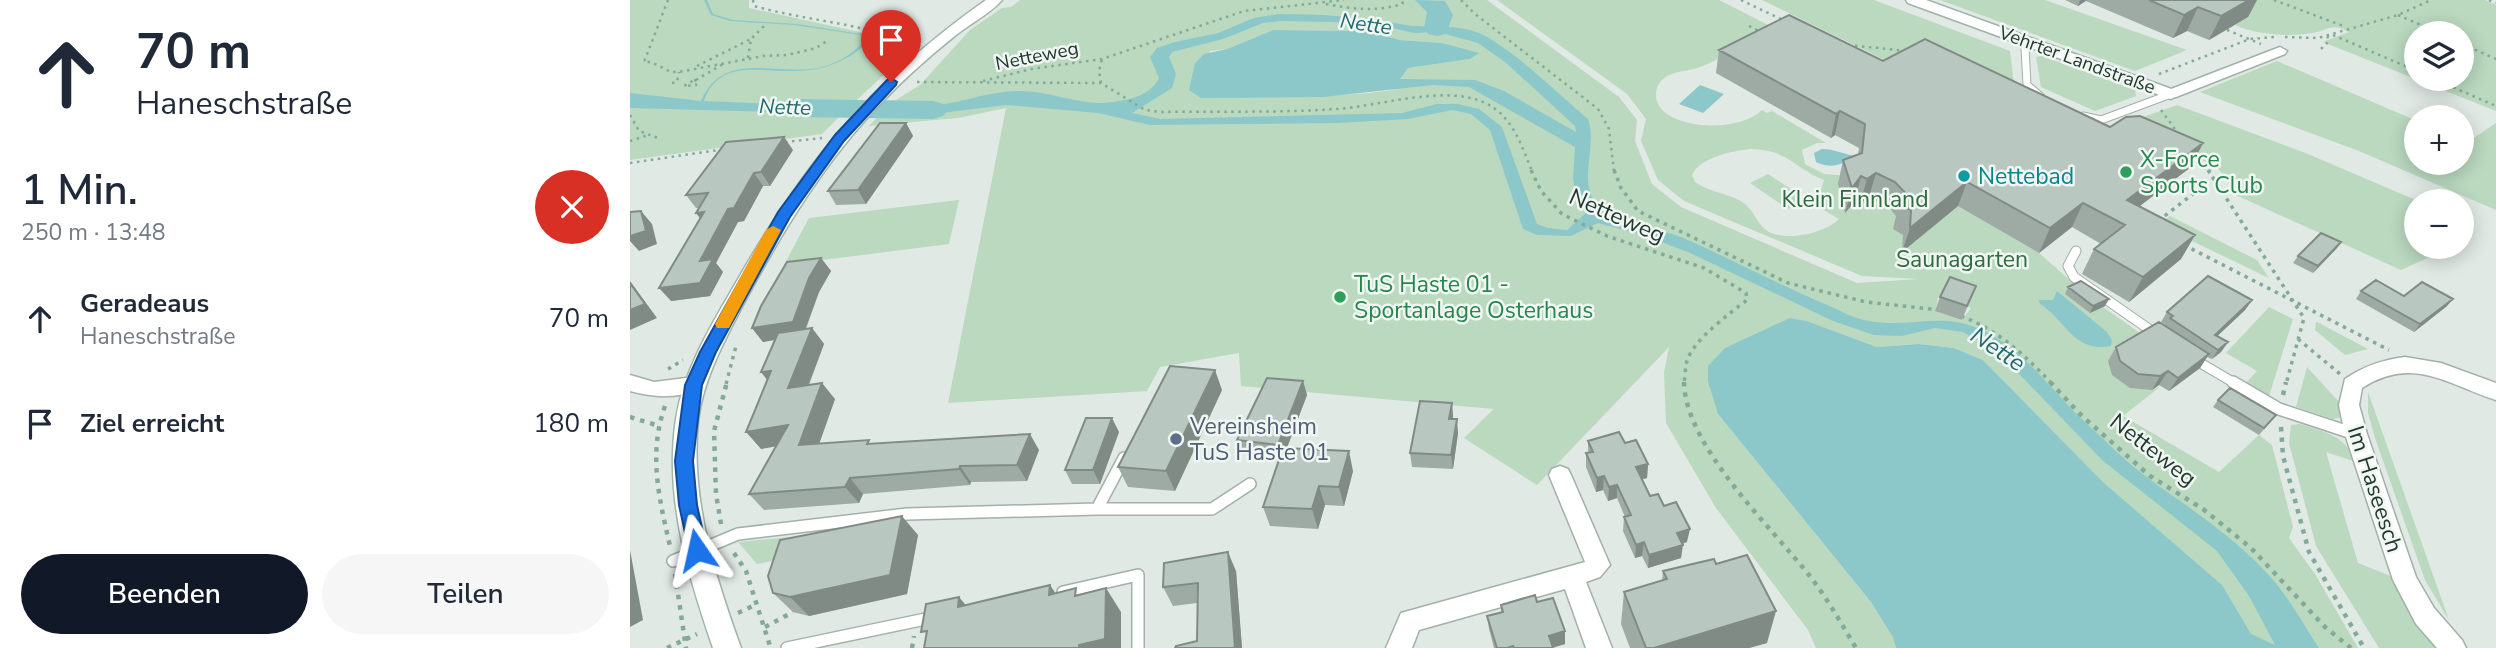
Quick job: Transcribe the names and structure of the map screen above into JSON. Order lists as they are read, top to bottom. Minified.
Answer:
{"streets":{"street":["Vehrter Landstraße","Im Haseesch"],"path":["Netteweg"]},"water":["Nette"],"parks":["Klein Finnland","Saunagarten"],"places":["X-Force Sports Club","Nettebad","TuS Haste 01 - Sportanlage Osterhaus","Vereinsheim TuS Haste 01"],"page":{"turn":["70 m","Haneschstraße"],"map_buttons":["+","−"],"heading":["1 Min.","250 m · 13:48"],"list":[{"name":"Geradeaus","note":"Haneschstraße","value":"70 m"},{"name":"Ziel erreicht","value":"180 m"}],"buttons":["Beenden","Teilen"]}}
